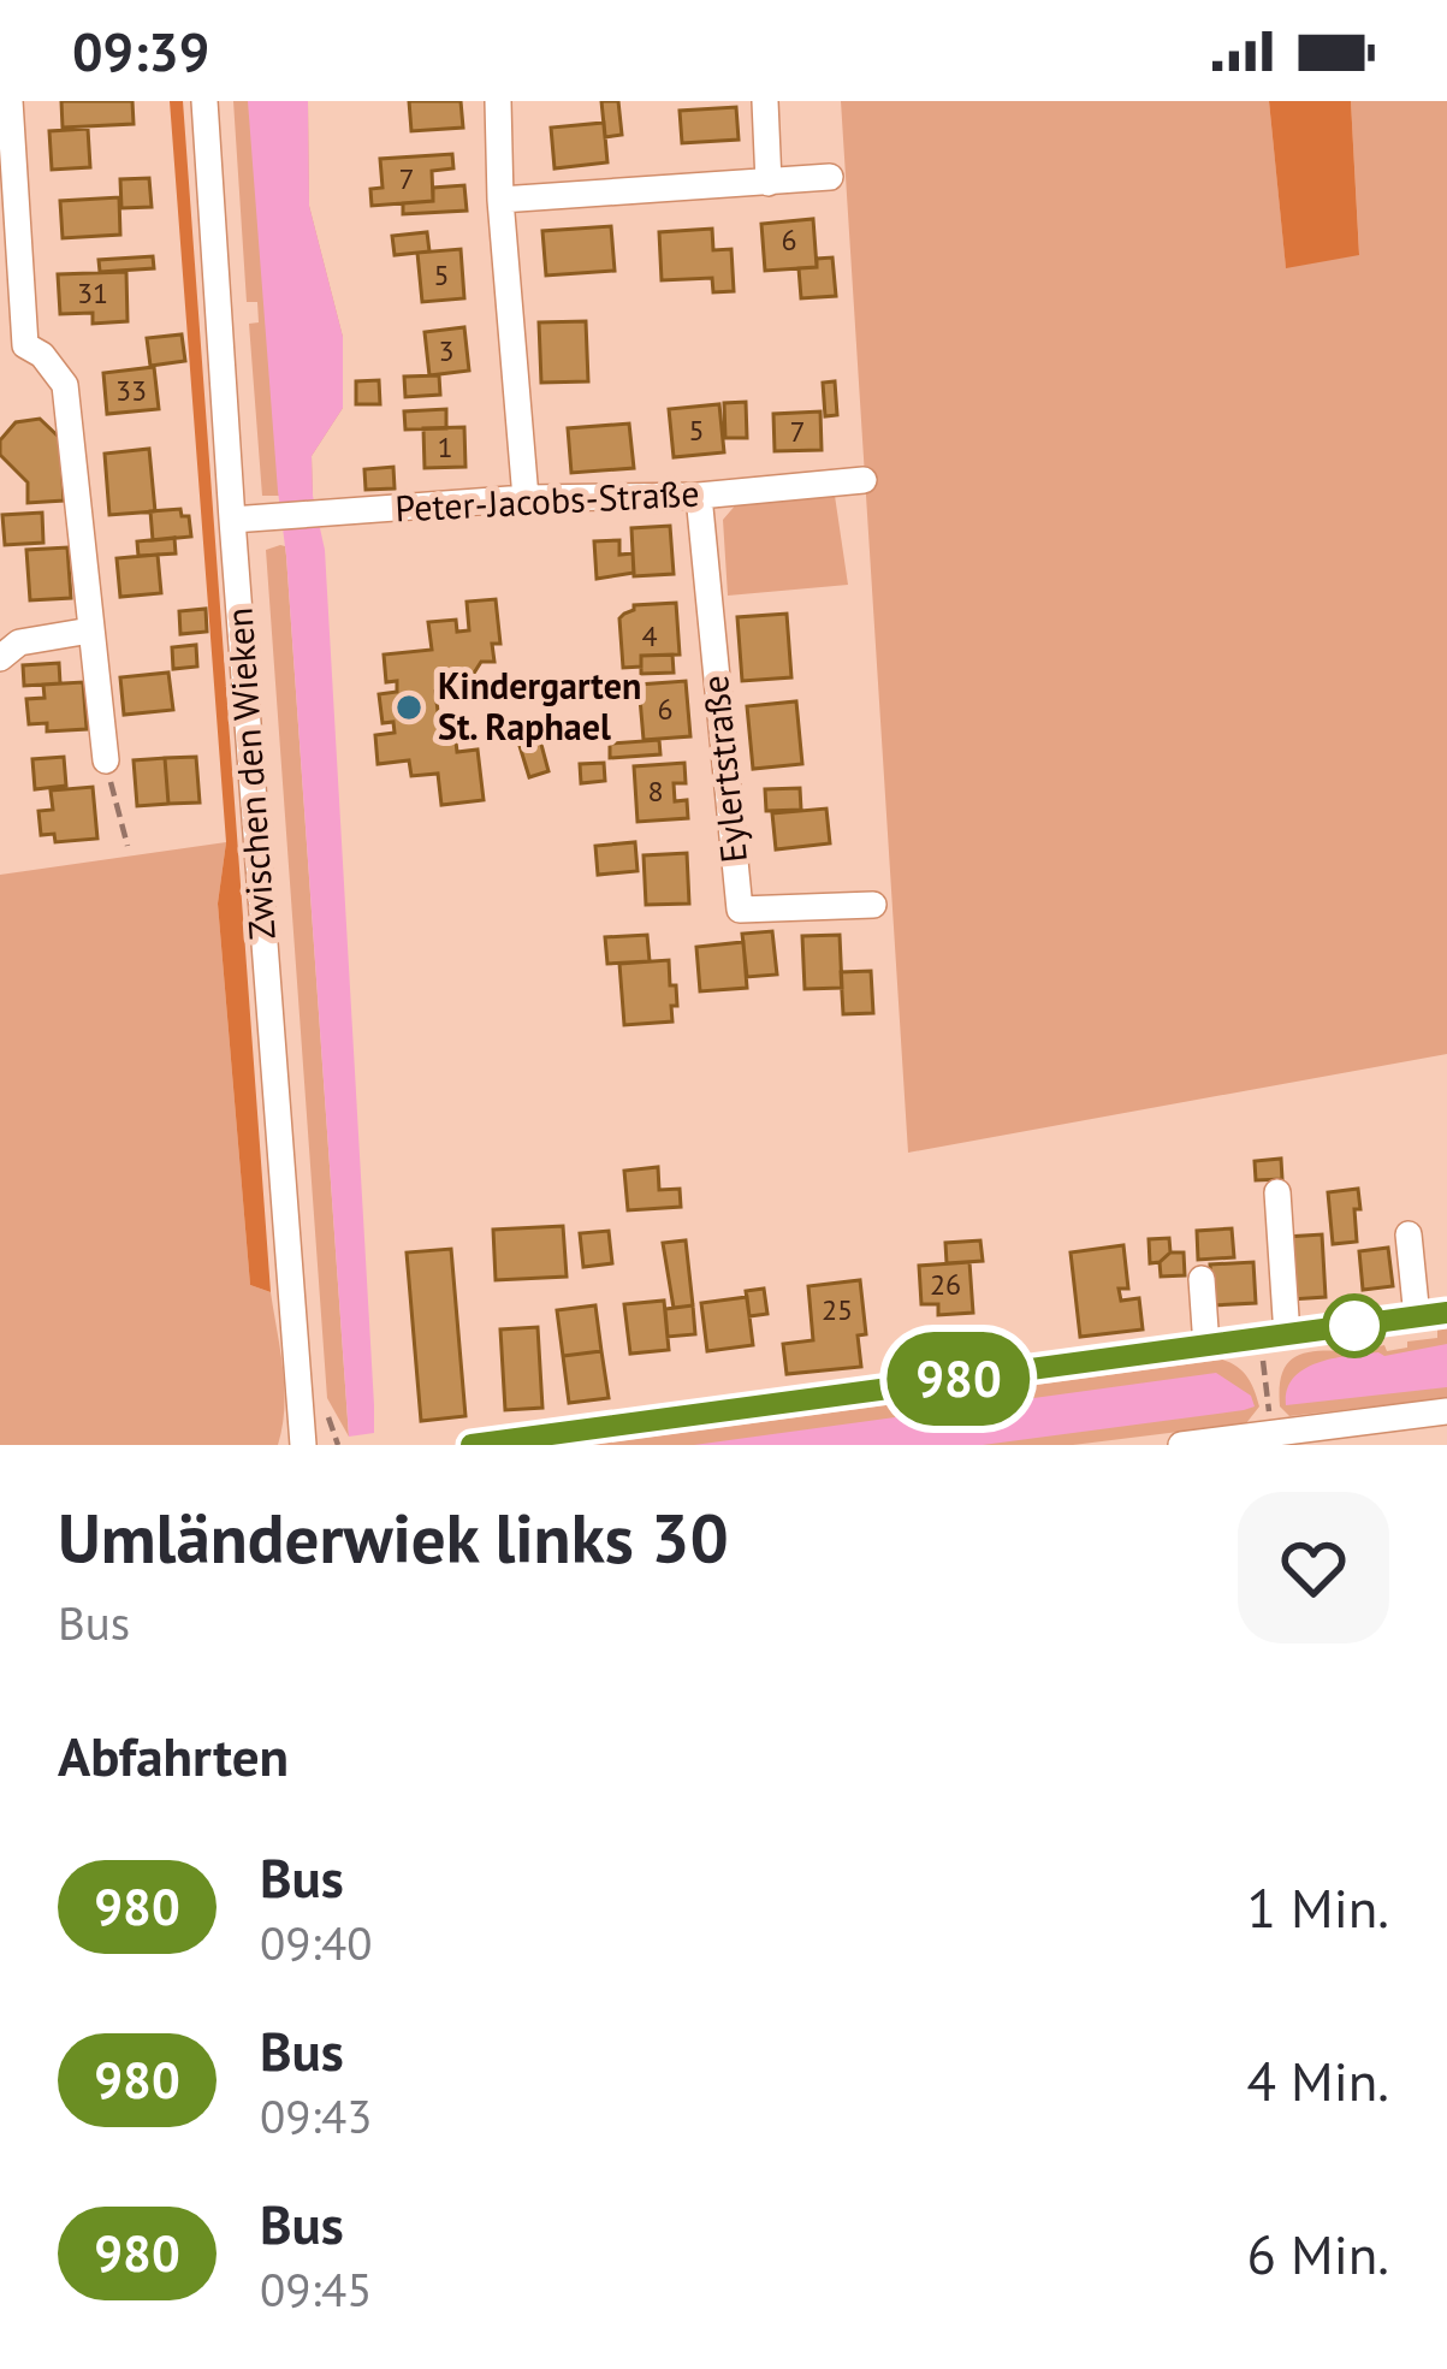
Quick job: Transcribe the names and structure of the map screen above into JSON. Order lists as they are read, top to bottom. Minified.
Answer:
{"streets":{"street":["Peter-Jacobs-Straße","Eylertstraße","Zwischen den Wieken"]},"crossings":[["Peter-Jacobs-Straße","Eylertstraße"],["Peter-Jacobs-Straße","Zwischen den Wieken"]],"places":["Kindergarten St. Raphael"],"lines":["bus line 980"],"house_numbers":["7","6","5","31","3","33","5","7","1","4","6","8","26","25"],"page":{"status":"09:39","on_map":"980","heading":[["Umländerwiek links 30","Bus"],"Abfahrten"],"list":[{"mark":"980","name":"Bus","note":"09:40","value":"1 Min."},{"mark":"980","name":"Bus","note":"09:43","value":"4 Min."},{"mark":"980","name":"Bus","note":"09:45","value":"6 Min."}]}}
